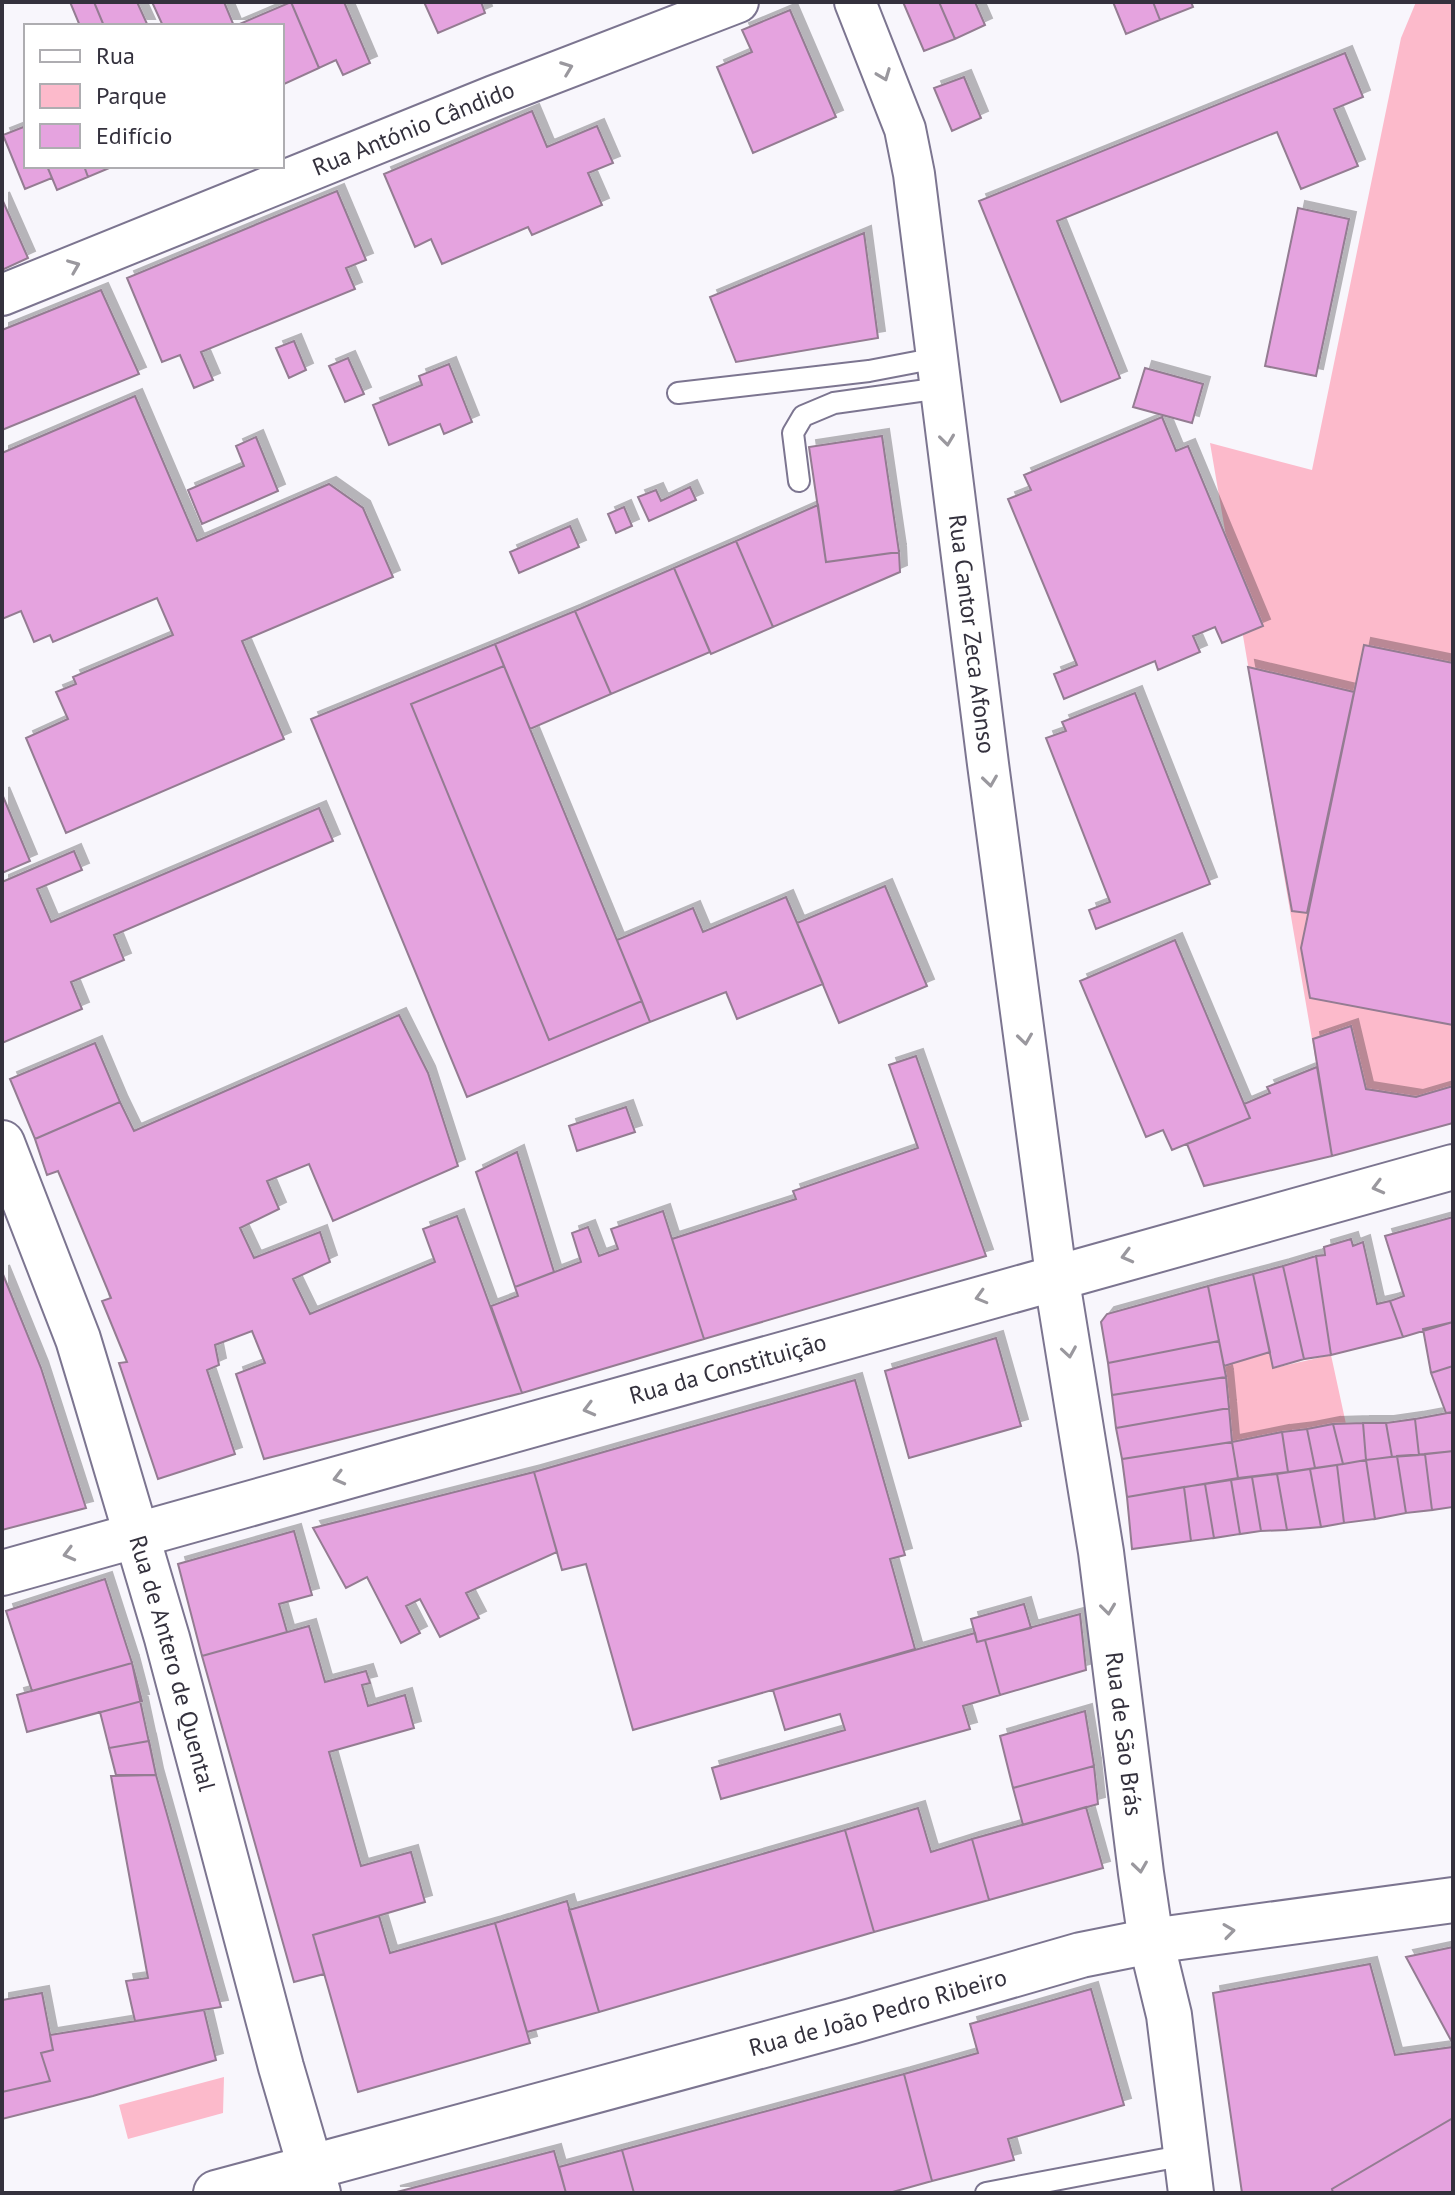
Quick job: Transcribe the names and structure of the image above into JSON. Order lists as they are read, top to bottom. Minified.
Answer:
{"streets":{"main road":["Rua da Constituição","Rua de Antero de Quental","Rua de São Brás","Rua de João Pedro Ribeiro"],"street":["Rua António Cândido","Rua Cantor Zeca Afonso"]},"crossings":[["Rua Cantor Zeca Afonso","Rua da Constituição"],["Rua Cantor Zeca Afonso","Rua de São Brás"],["Rua da Constituição","Rua de Antero de Quental"],["Rua da Constituição","Rua de São Brás"],["Rua de Antero de Quental","Rua de João Pedro Ribeiro"],["Rua de São Brás","Rua de João Pedro Ribeiro"]],"one_way":["Rua António Cândido","Rua Cantor Zeca Afonso","Rua da Constituição","Rua de São Brás"],"legend":["Rua","Parque","Edifício"]}
